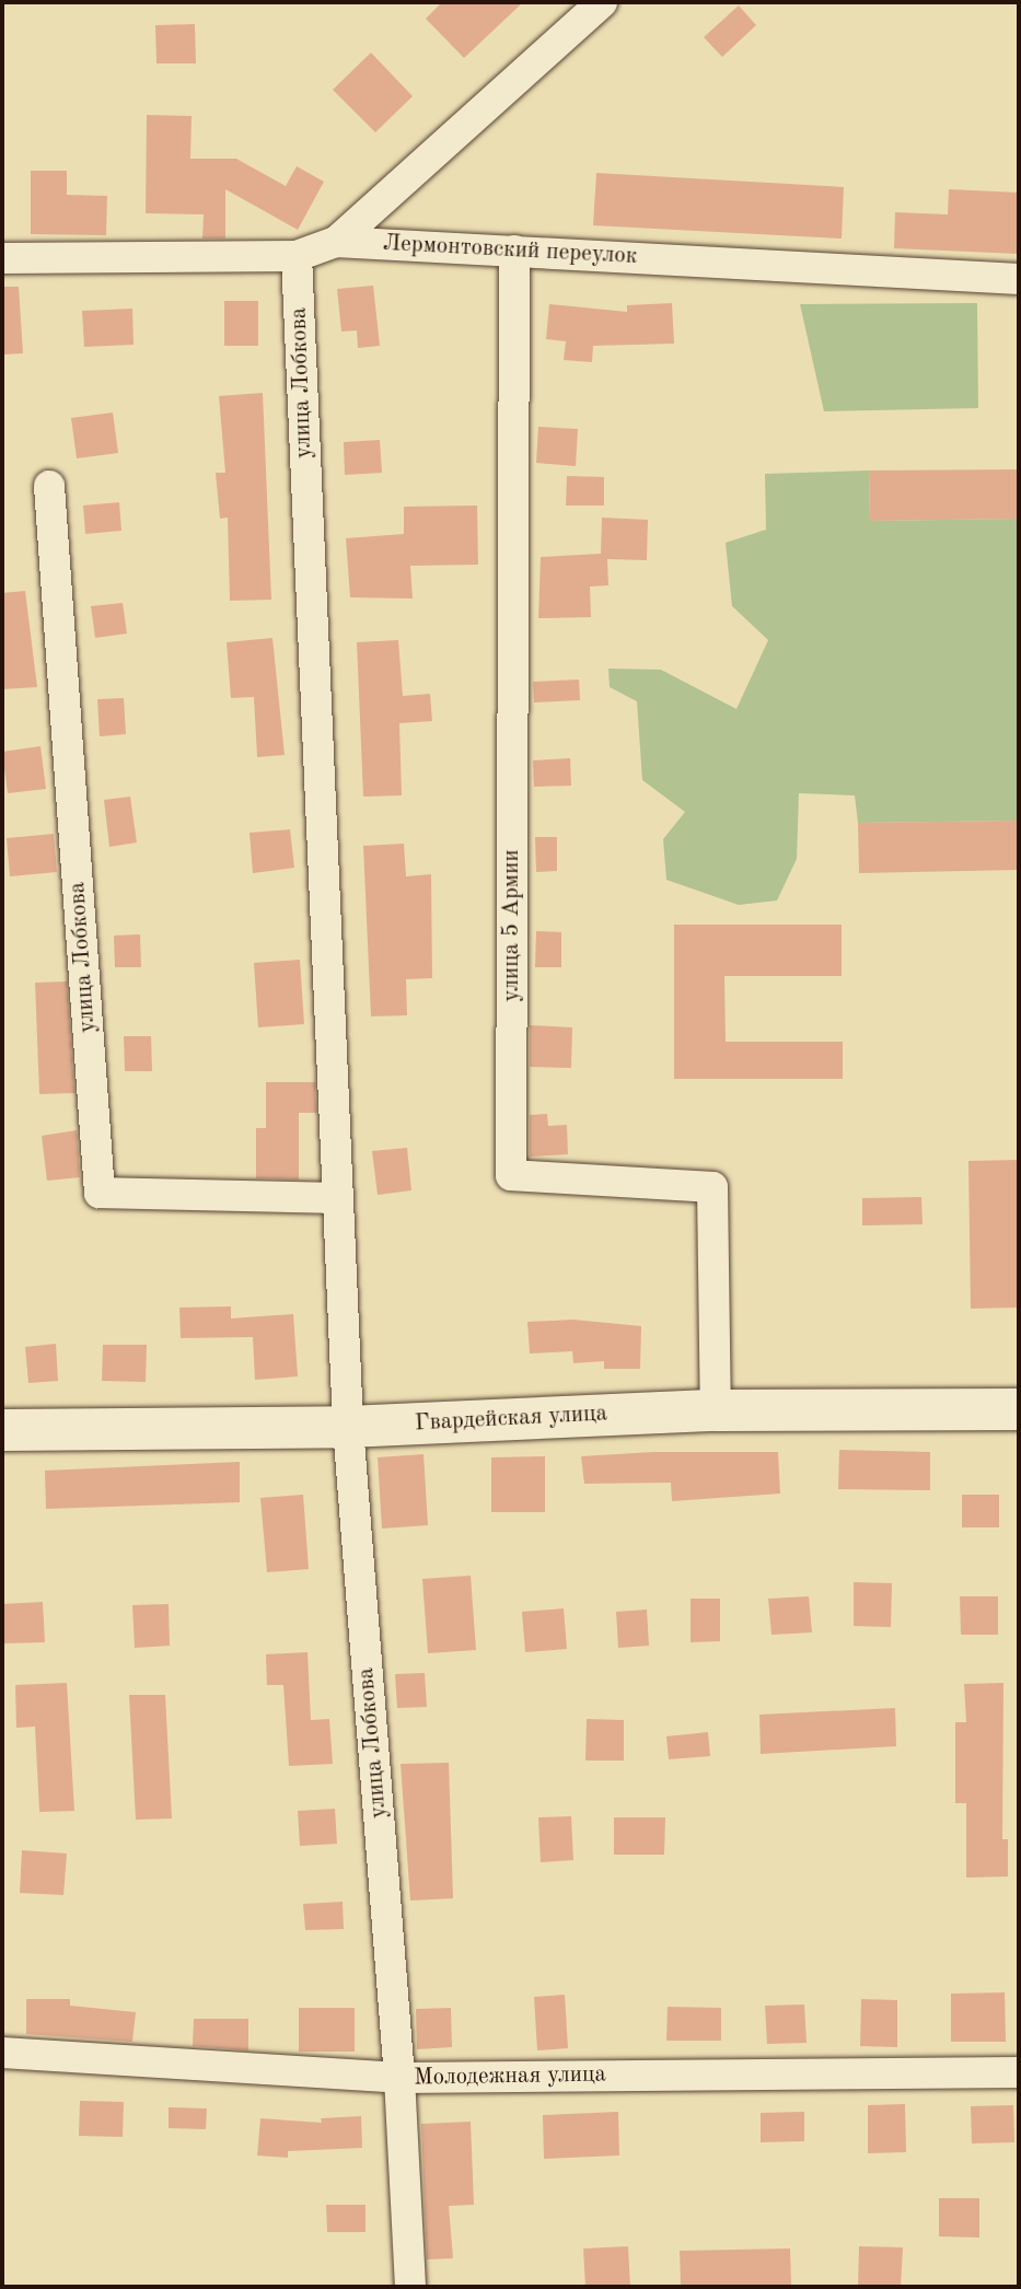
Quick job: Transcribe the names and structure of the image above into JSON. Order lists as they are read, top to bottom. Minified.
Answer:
{"streets":{"main road":["Гвардейская улица"],"street":["Лермонтовский переулок","улица Лобкова","улица 5 Армии","Молодежная улица"]},"crossings":[["Лермонтовский переулок","улица Лобкова"],["Лермонтовский переулок","улица 5 Армии"],["улица Лобкова","Гвардейская улица"],["улица Лобкова","Молодежная улица"],["улица 5 Армии","Гвардейская улица"]]}
